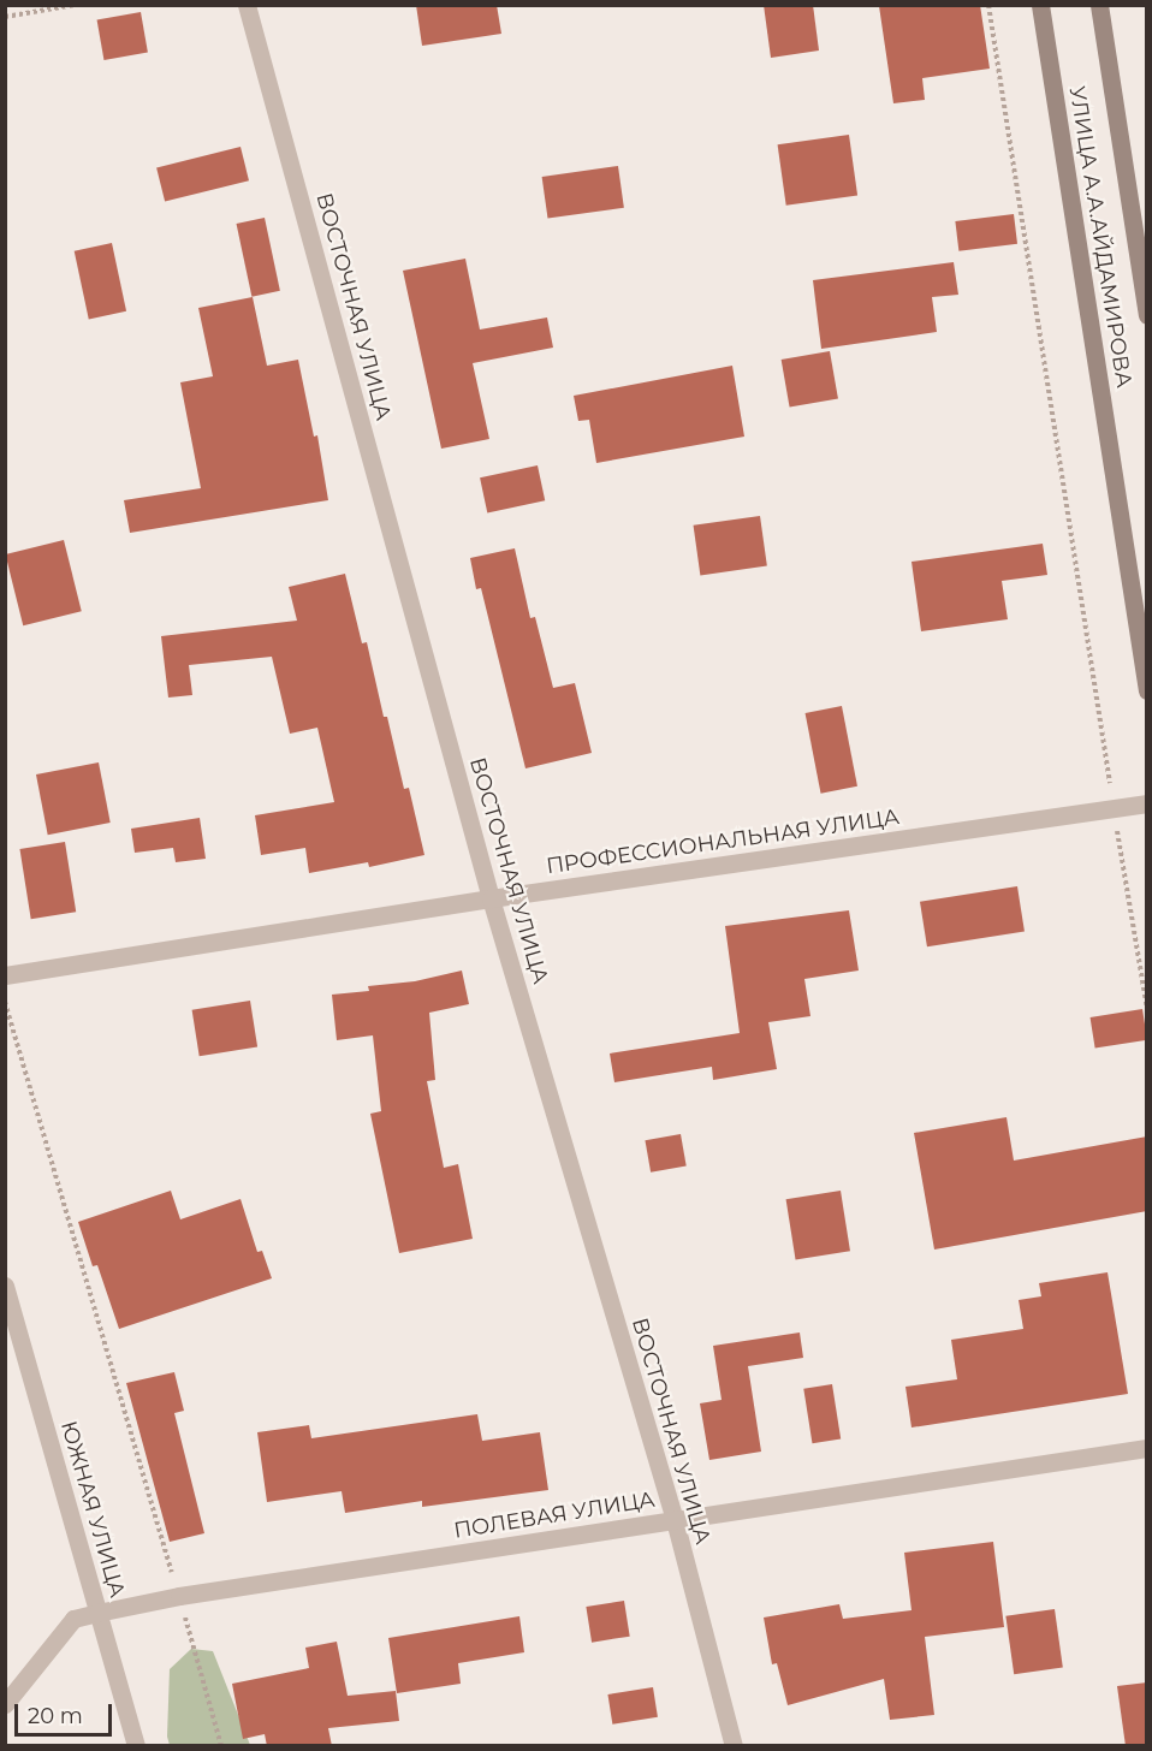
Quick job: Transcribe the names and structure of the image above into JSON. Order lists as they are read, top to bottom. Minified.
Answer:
{"streets":{"main road":["УЛИЦА А.А.АЙДАМИРОВА"],"street":["ВОСТОЧНАЯ УЛИЦА","ПРОФЕССИОНАЛЬНАЯ УЛИЦА","ЮЖНАЯ УЛИЦА","ПОЛЕВАЯ УЛИЦА"]},"crossings":[["ВОСТОЧНАЯ УЛИЦА","ПРОФЕССИОНАЛЬНАЯ УЛИЦА"],["ВОСТОЧНАЯ УЛИЦА","ПОЛЕВАЯ УЛИЦА"],["ЮЖНАЯ УЛИЦА","ПОЛЕВАЯ УЛИЦА"]],"scale_bar":"20 m"}
